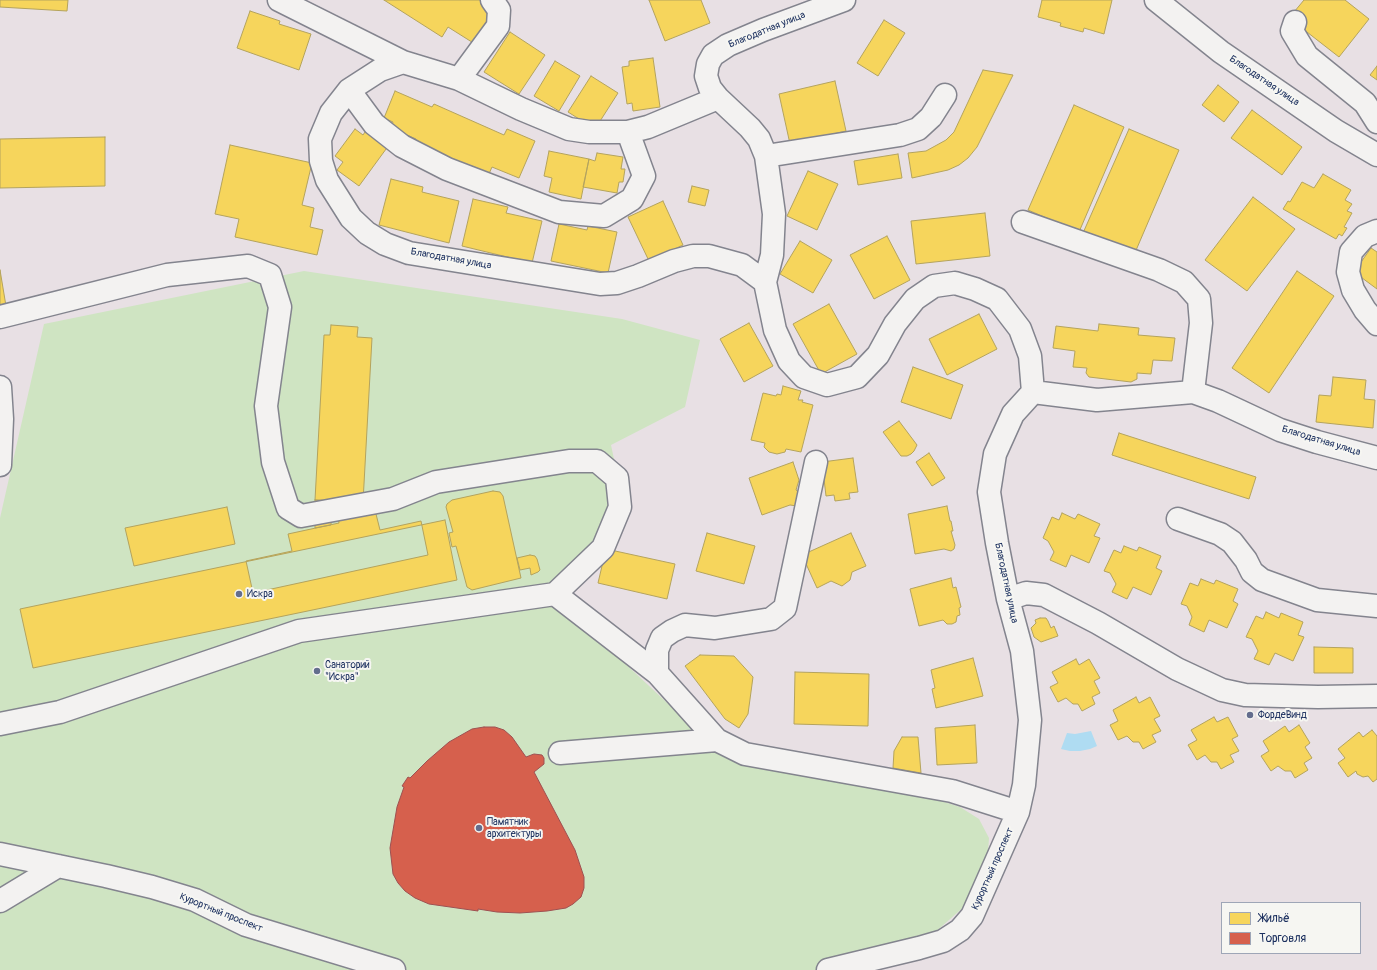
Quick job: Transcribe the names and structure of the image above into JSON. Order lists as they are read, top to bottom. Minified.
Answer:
{"streets":{"street":["Благодатная улица","Курортный проспект"]},"crossings":[["Благодатная улица","Курортный проспект"]],"places":["Искра","Санаторий \"Искра\"","ФордеВинд","Памятник архитектуры"],"legend":["Жильё","Торговля"]}
